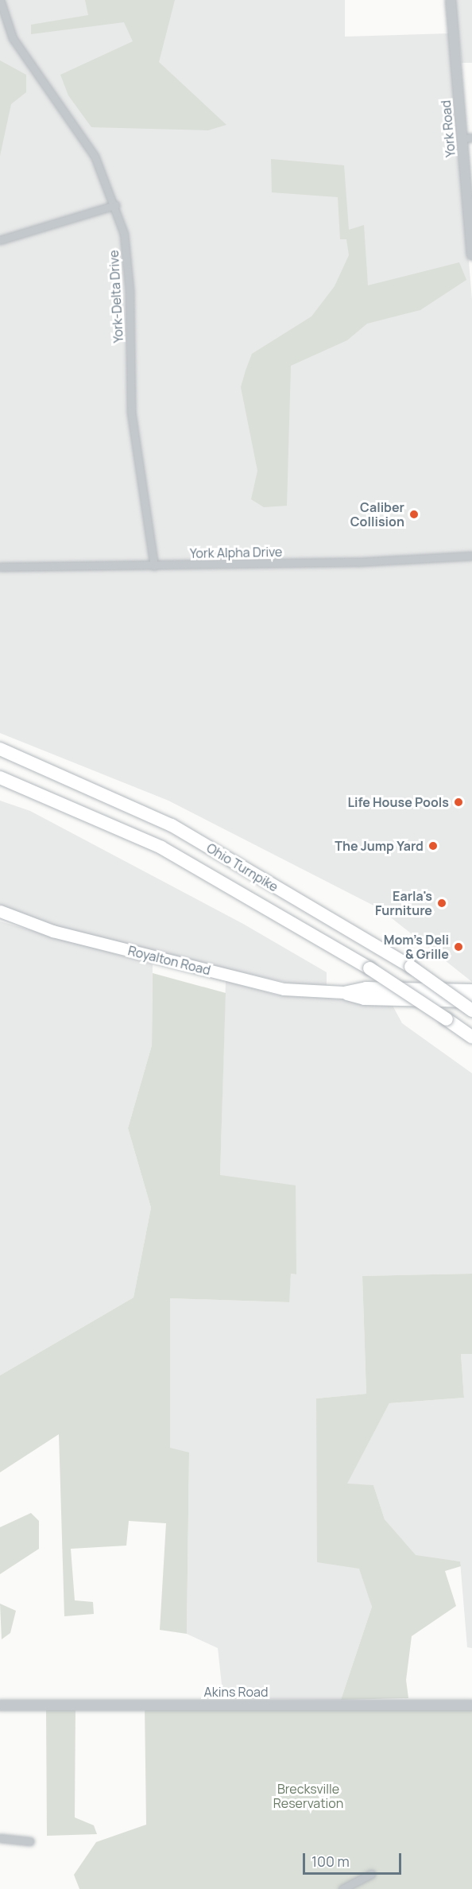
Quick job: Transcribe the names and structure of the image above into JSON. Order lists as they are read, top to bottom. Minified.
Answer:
{"streets":{"highway":["Ohio Turnpike"],"main road":["Royalton Road"],"street":["York Road","York-Delta Drive","York Alpha Drive","Akins Road"]},"crossings":[["York-Delta Drive","York Alpha Drive"]],"parks":["Brecksville Reservation"],"places":["Caliber Collision","Life House Pools","The Jump Yard","Earla's Furniture","Mom's Deli & Grille"],"scale_bar":"100 m"}
